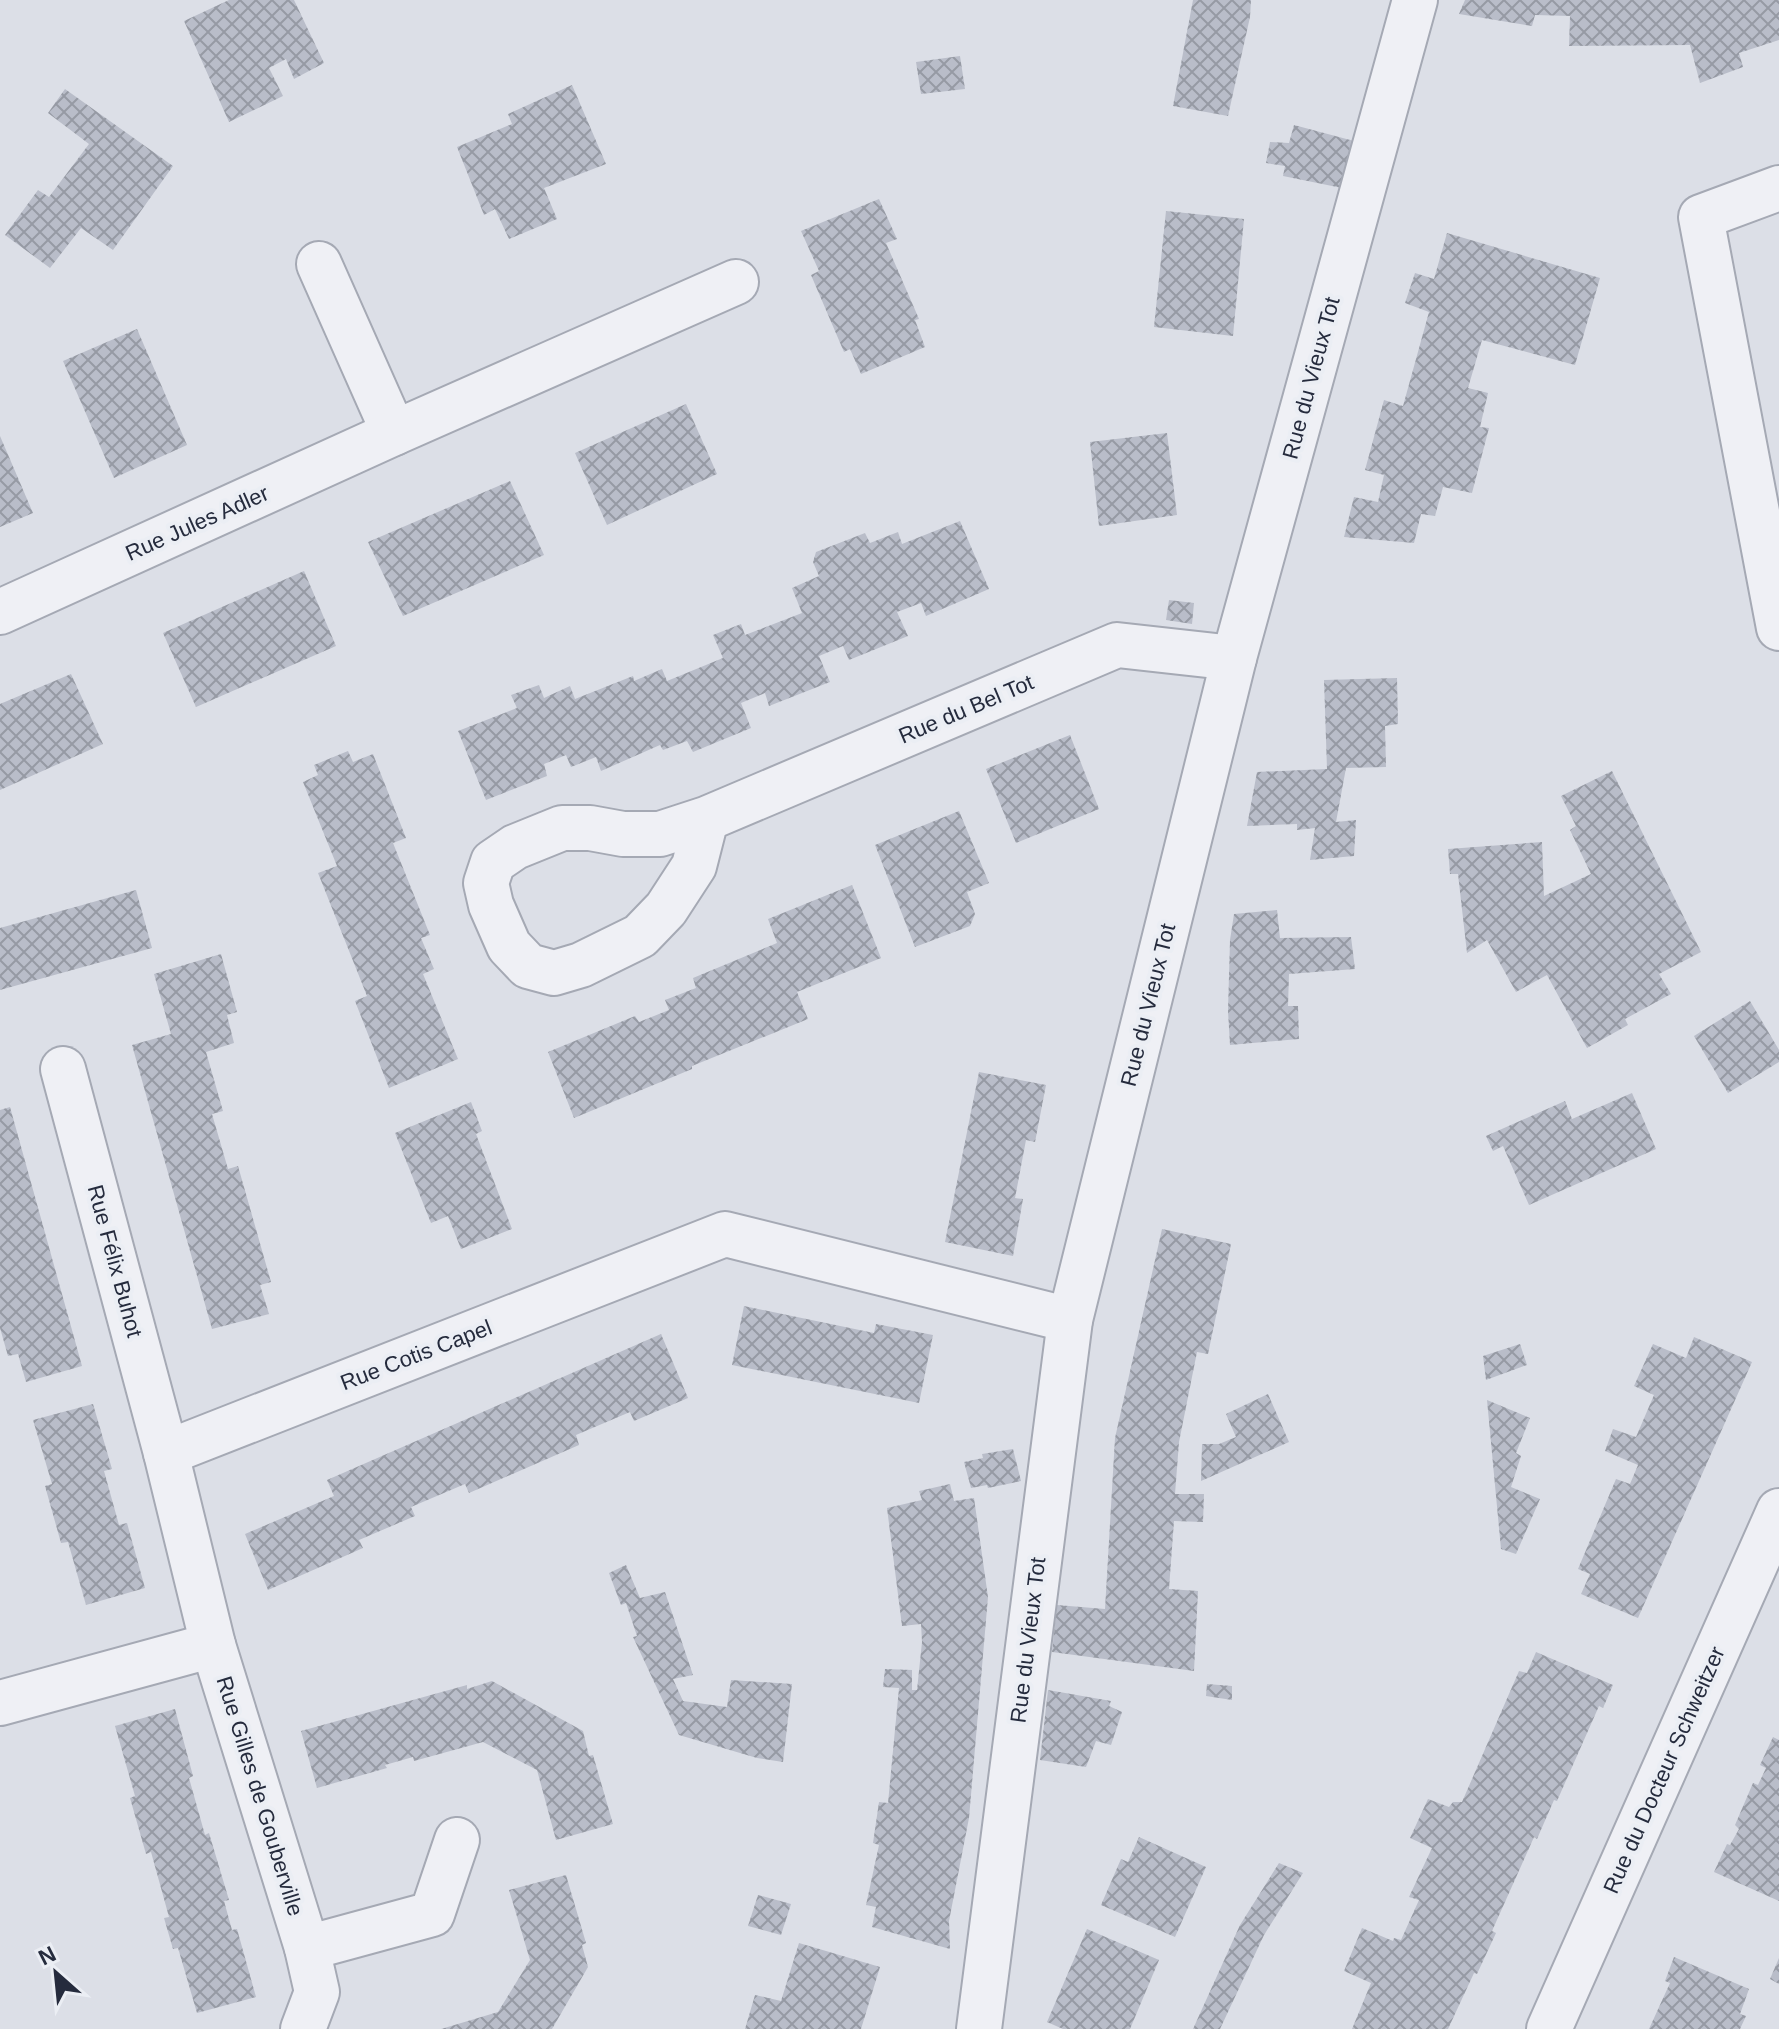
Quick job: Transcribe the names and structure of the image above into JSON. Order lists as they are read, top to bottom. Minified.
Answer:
{"streets":{"street":["Rue du Vieux Tot","Rue Jules Adler","Rue du Bel Tot","Rue Félix Buhot","Rue Cotis Capel","Rue du Docteur Schweitzer","Rue Gilles de Gouberville"]},"crossings":[["Rue du Vieux Tot","Rue du Bel Tot"],["Rue du Vieux Tot","Rue Cotis Capel"],["Rue Félix Buhot","Rue Cotis Capel"]],"north":"top left"}
